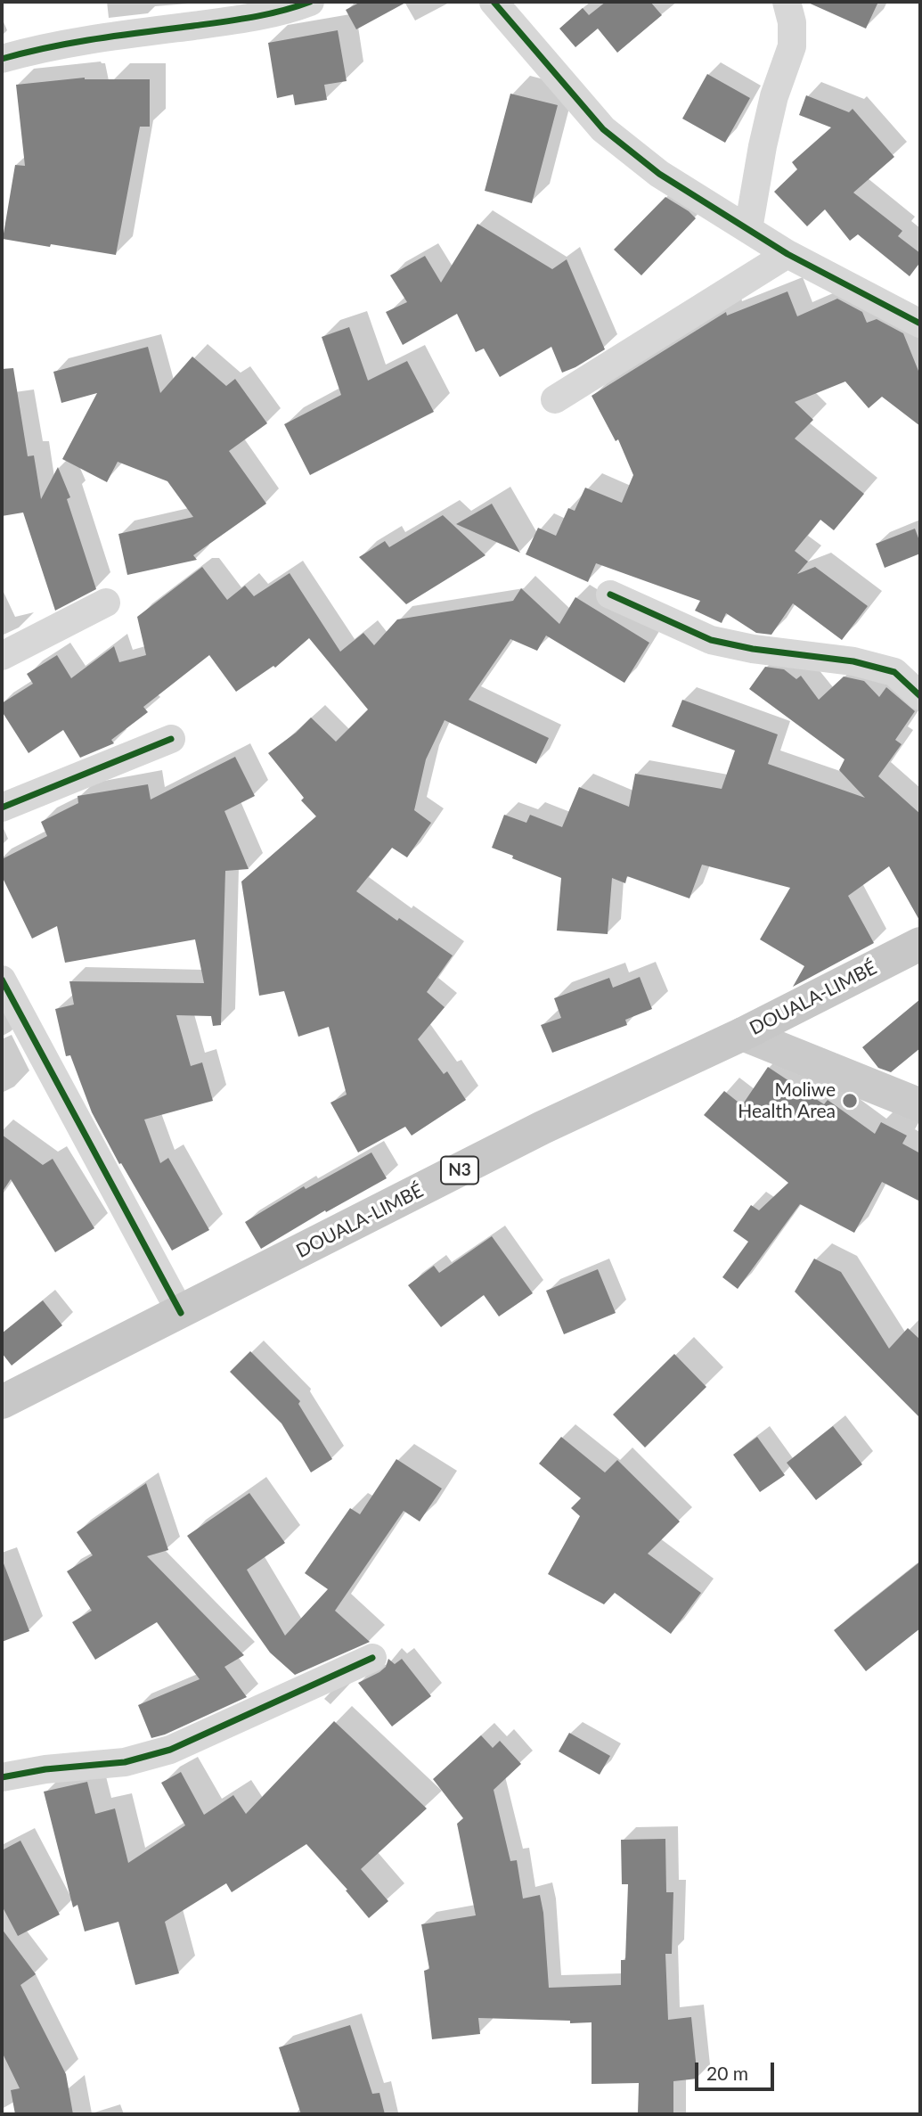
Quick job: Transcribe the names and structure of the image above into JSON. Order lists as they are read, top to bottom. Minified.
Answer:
{"streets":{"highway":["DOUALA-LIMBÉ","N3"]},"places":["Moliwe Health Area"],"scale_bar":"20 m"}
